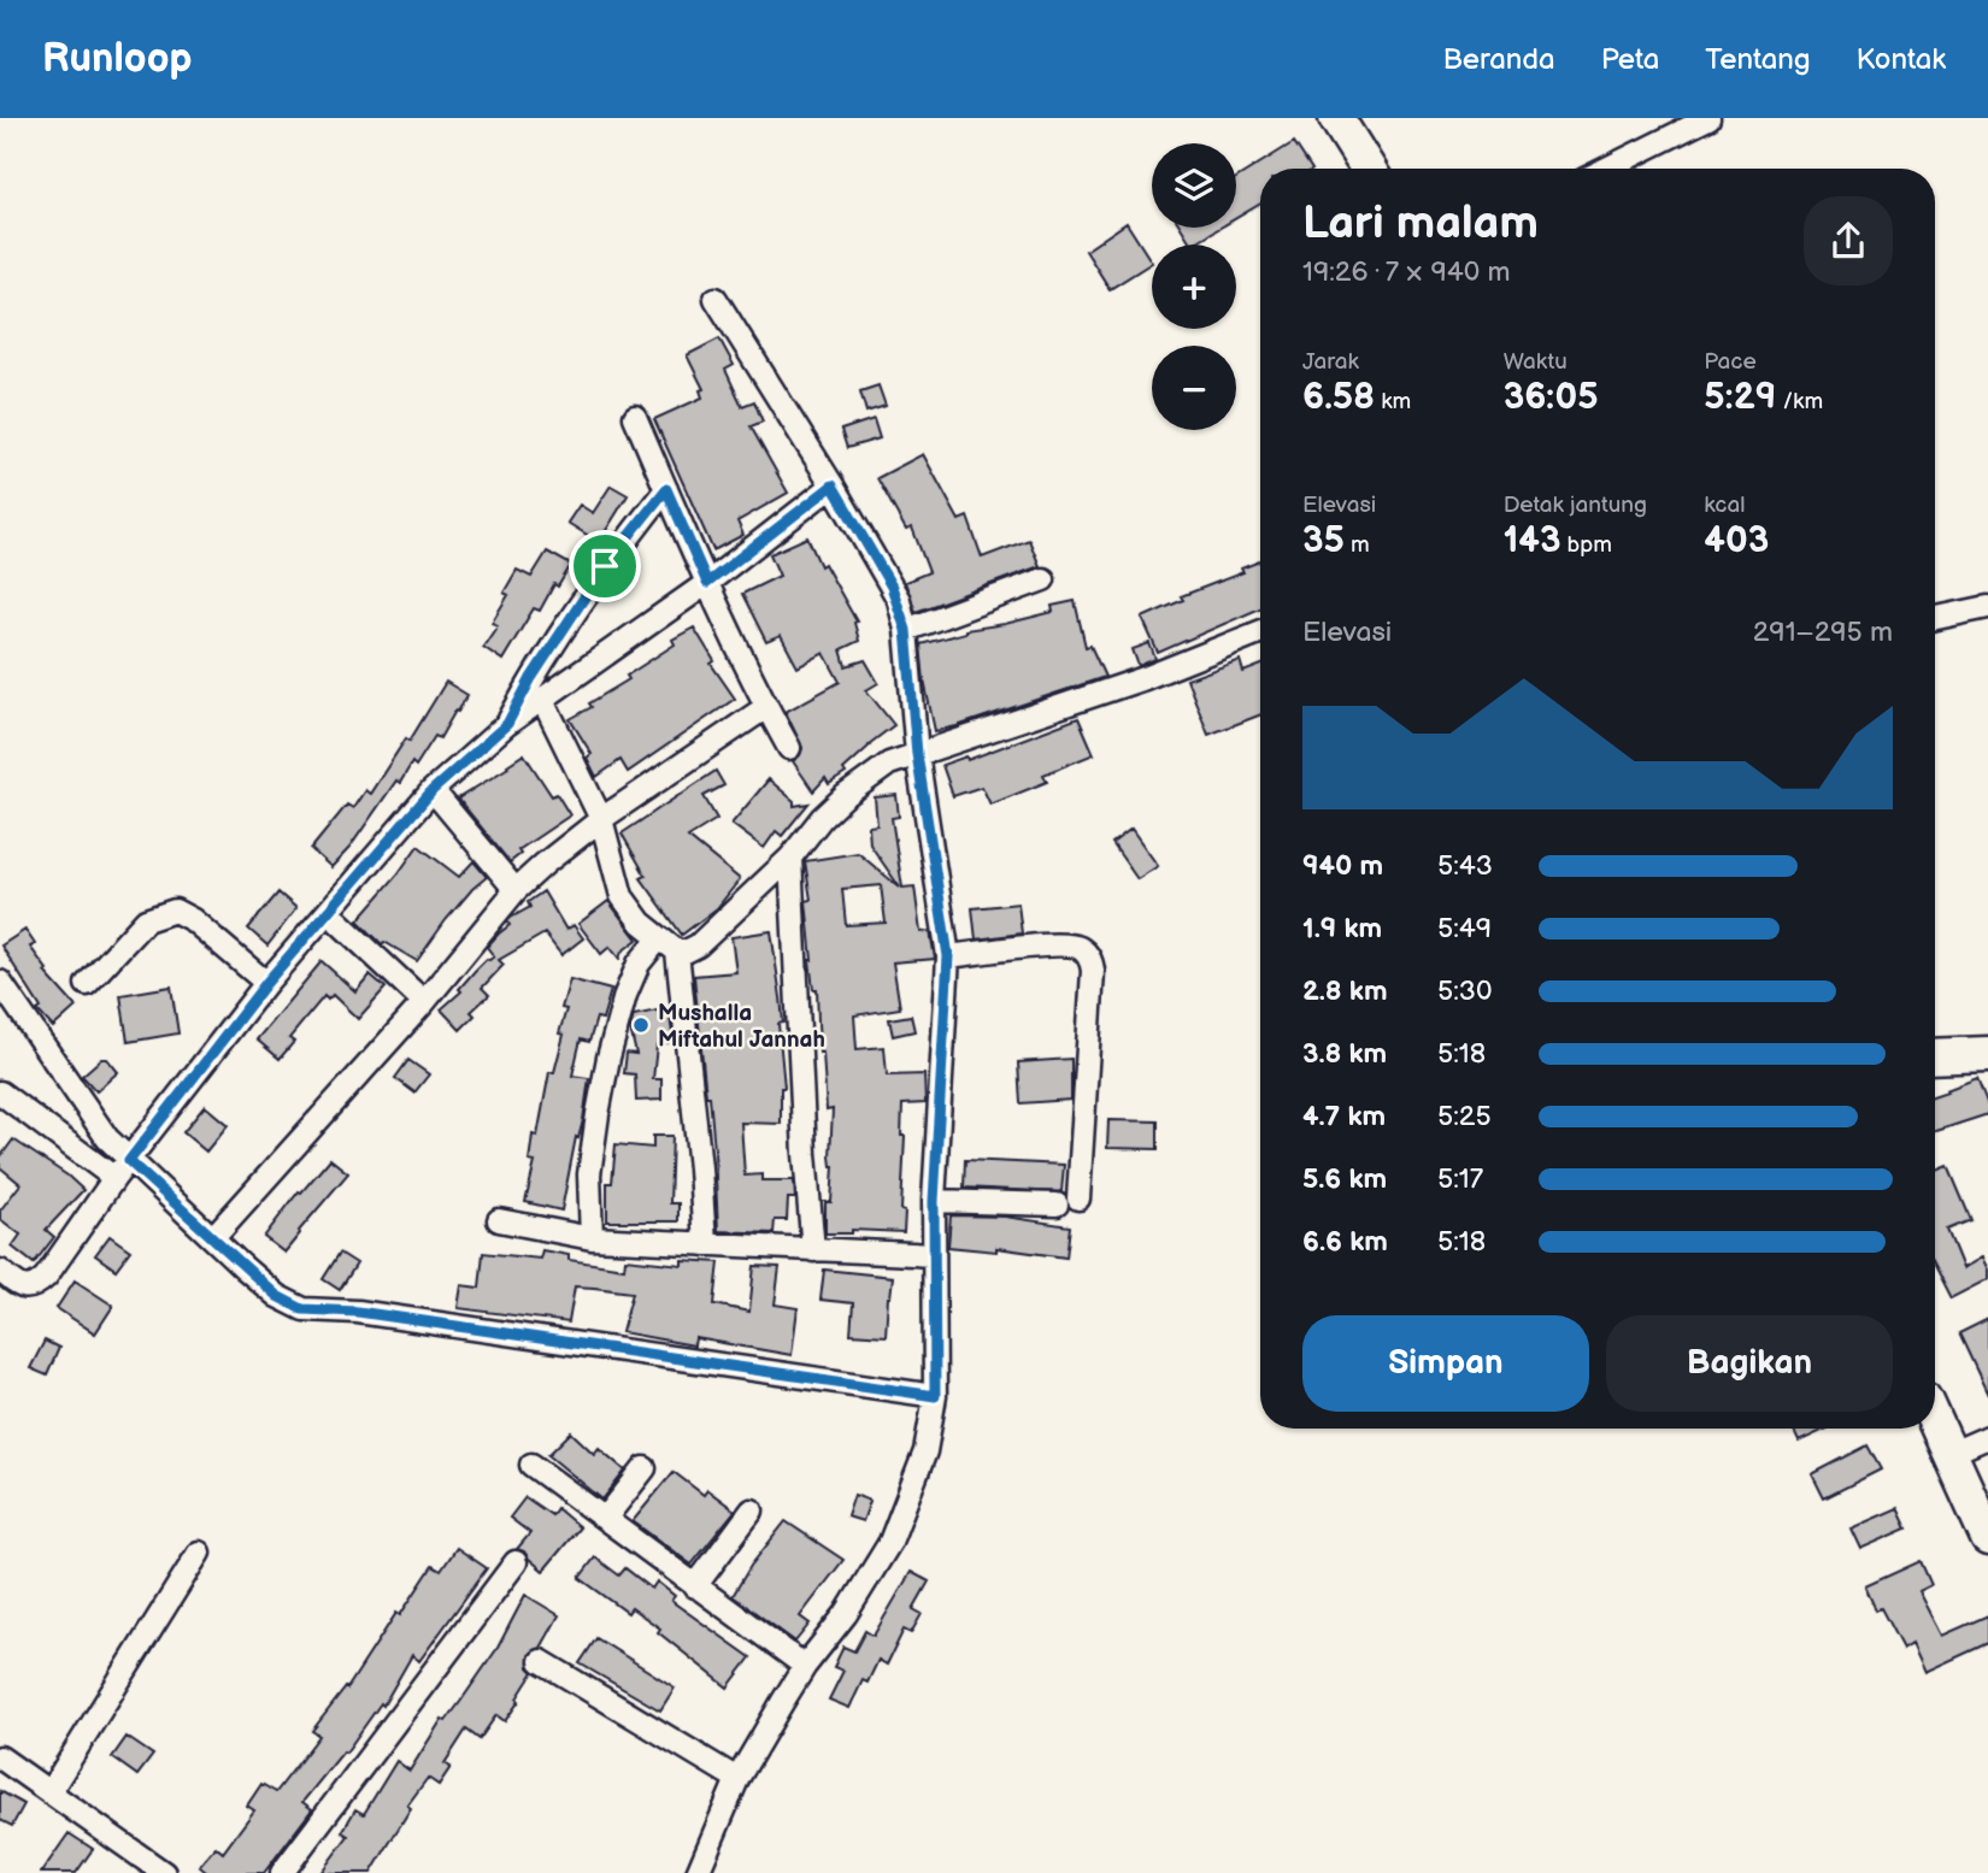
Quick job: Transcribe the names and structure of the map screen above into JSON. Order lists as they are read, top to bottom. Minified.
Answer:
{"places":["Mushalla Miftahul Jannah"],"page":{"header":"Runloop","nav":["Beranda","Peta","Tentang","Kontak"],"map_buttons":["+","−"],"heading":["Lari malam","19:26 · 7 × 940 m"],"stats":[["Jarak","6.58 km"],["Waktu","36:05"],["Pace","5:29 /km"],["Elevasi","35 m"],["Detak jantung","143 bpm"],["kcal","403"]],"chart":["Elevasi","291–295 m"],"list":[{"name":"940 m","note":"5:43"},{"name":"1.9 km","note":"5:49"},{"name":"2.8 km","note":"5:30"},{"name":"3.8 km","note":"5:18"},{"name":"4.7 km","note":"5:25"},{"name":"5.6 km","note":"5:17"},{"name":"6.6 km","note":"5:18"}],"buttons":["Simpan","Bagikan"]}}
